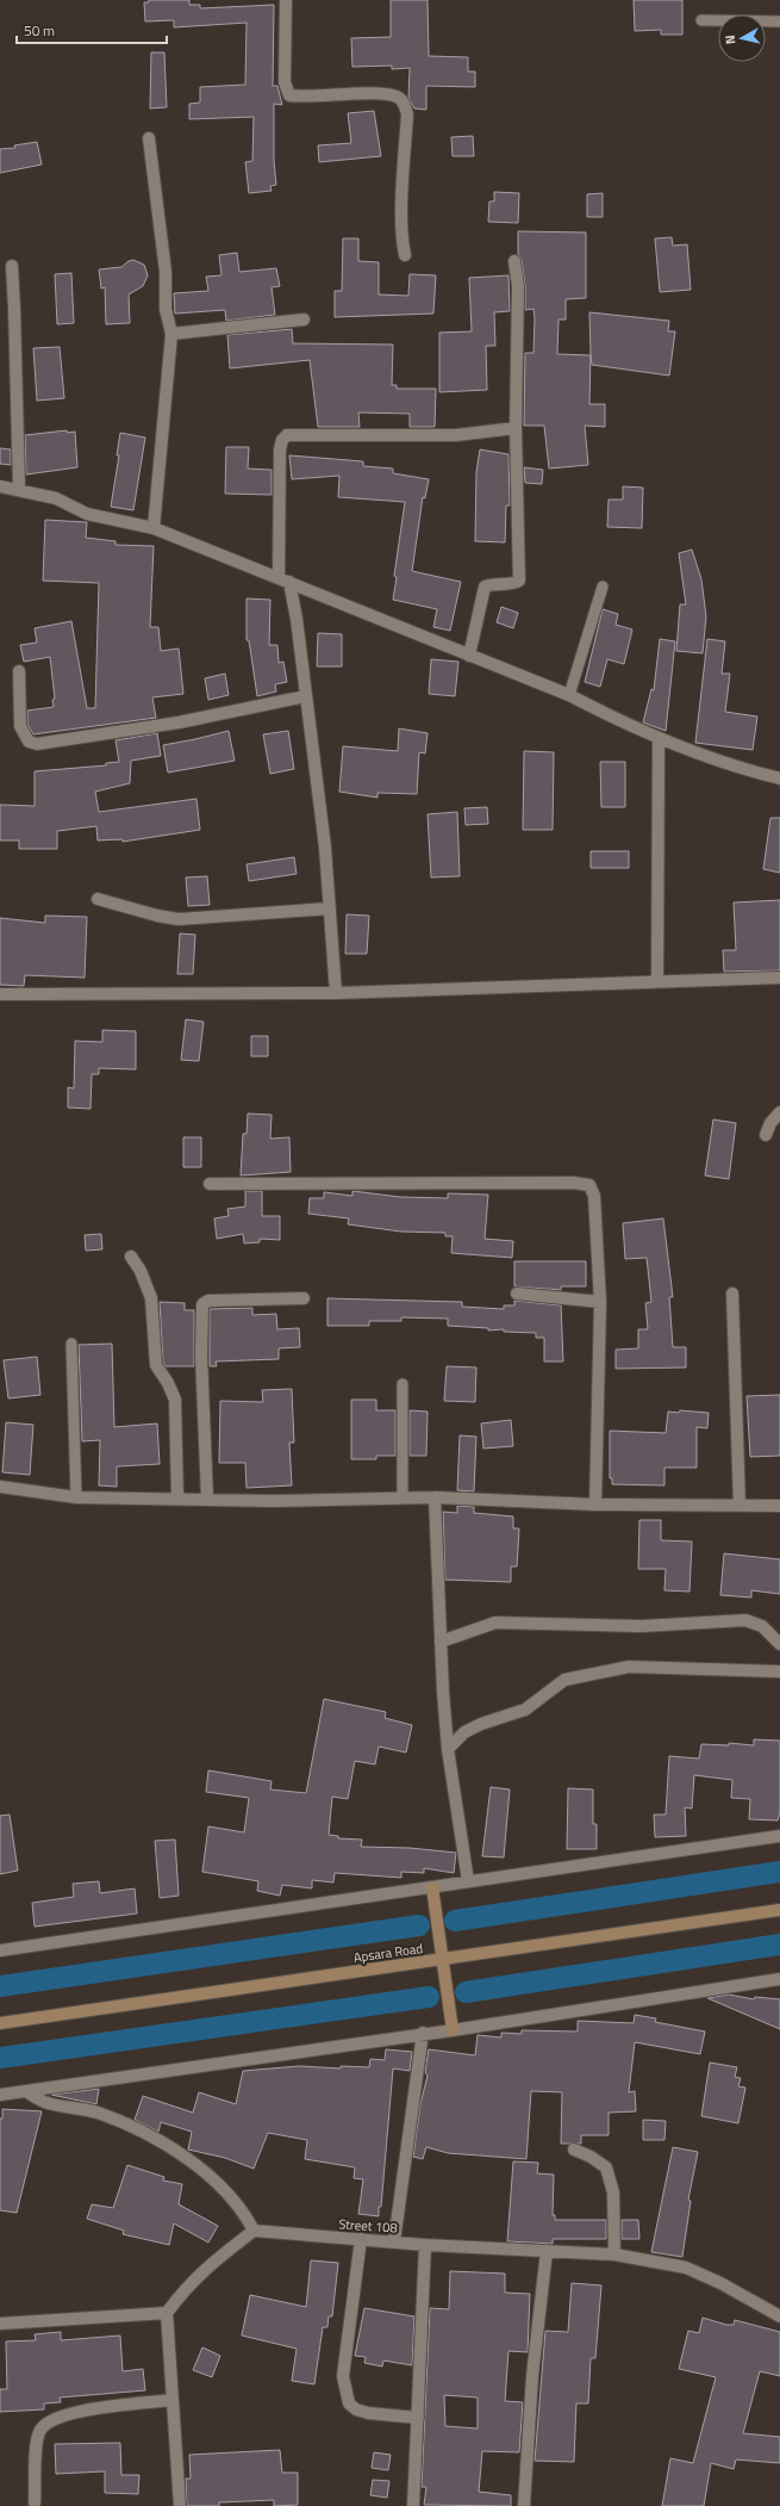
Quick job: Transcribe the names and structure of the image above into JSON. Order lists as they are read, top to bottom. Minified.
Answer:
{"streets":{"main road":["Apsara Road"],"street":["Street 108"]},"scale_bar":"50 m","north":"left"}
